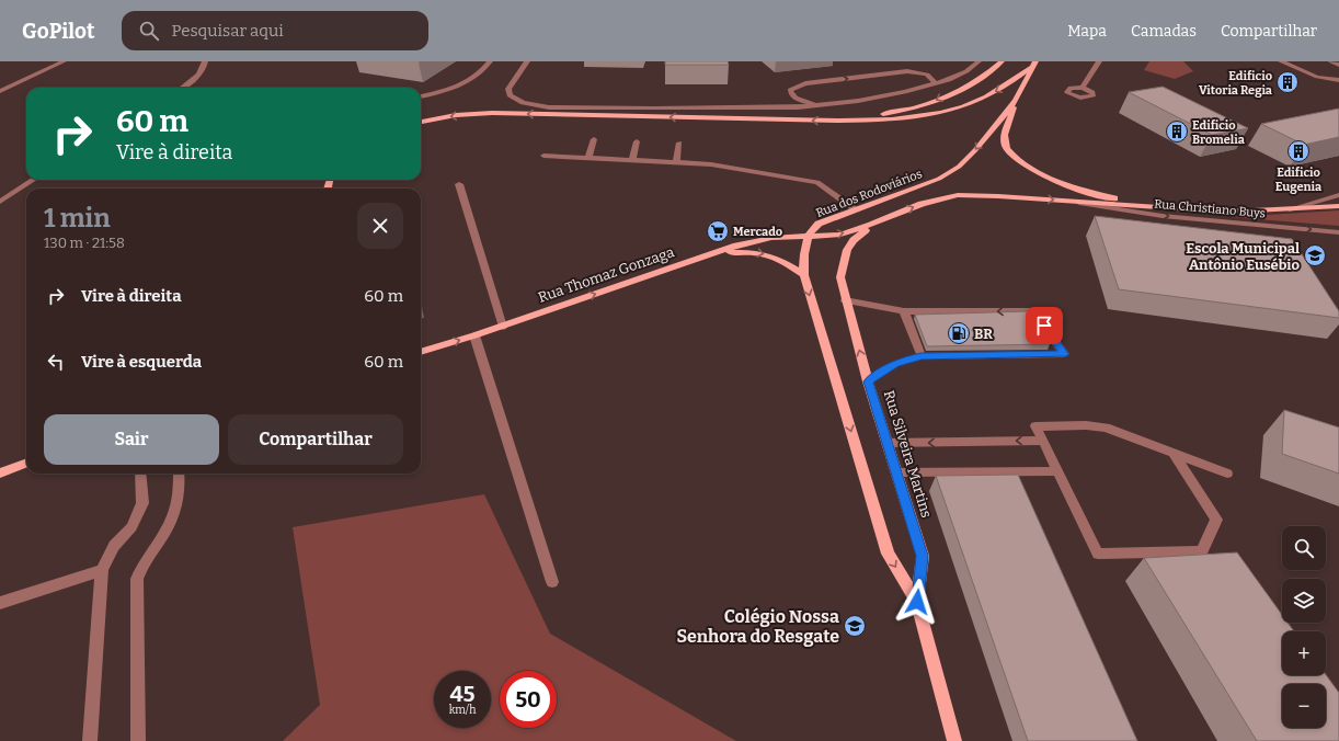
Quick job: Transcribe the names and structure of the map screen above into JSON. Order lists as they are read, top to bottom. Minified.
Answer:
{"streets":{"main road":["Rua dos Rodoviários","Rua Thomaz Gonzaga","Rua Silveira Martins"],"street":["Rua Christiano Buys"]},"crossings":[["Rua dos Rodoviários","Rua Christiano Buys"],["Rua dos Rodoviários","Rua Thomaz Gonzaga"],["Rua dos Rodoviários","Rua Silveira Martins"],["Rua Thomaz Gonzaga","Rua Silveira Martins"]],"one_way":["Rua Christiano Buys","Rua Thomaz Gonzaga"],"places":{"building":["Edificio Vitoria Regia","Edificio Bromelia","Edificio Eugenia"],"supermarket":["Mercado"],"school or university":["Escola Municipal Antônio Eusébio","Colégio Nossa Senhora do Resgate"],"fuel station":["BR"]},"page":{"header":"GoPilot","search":"Pesquisar aqui","nav":["Mapa","Camadas","Compartilhar"],"turn":["60 m","Vire à direita"],"heading":["1 min","130 m · 21:58"],"list":[{"name":"Vire à direita","value":"60 m"},{"name":"Vire à esquerda","value":"60 m"}],"buttons":["Sair","Compartilhar"],"map_buttons":["+","−"],"speed":"45 km/h","limit":"50"}}
